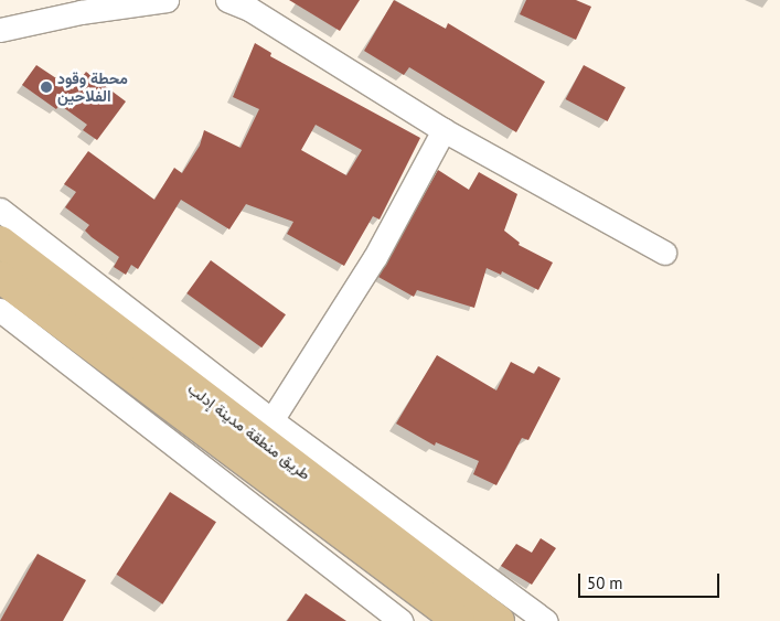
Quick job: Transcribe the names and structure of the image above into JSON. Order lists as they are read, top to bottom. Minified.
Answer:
{"streets":{"main road":["طريق منطقة مدينة إدلب"]},"places":["محطة وقود الفلاحين"],"scale_bar":"50 m"}
